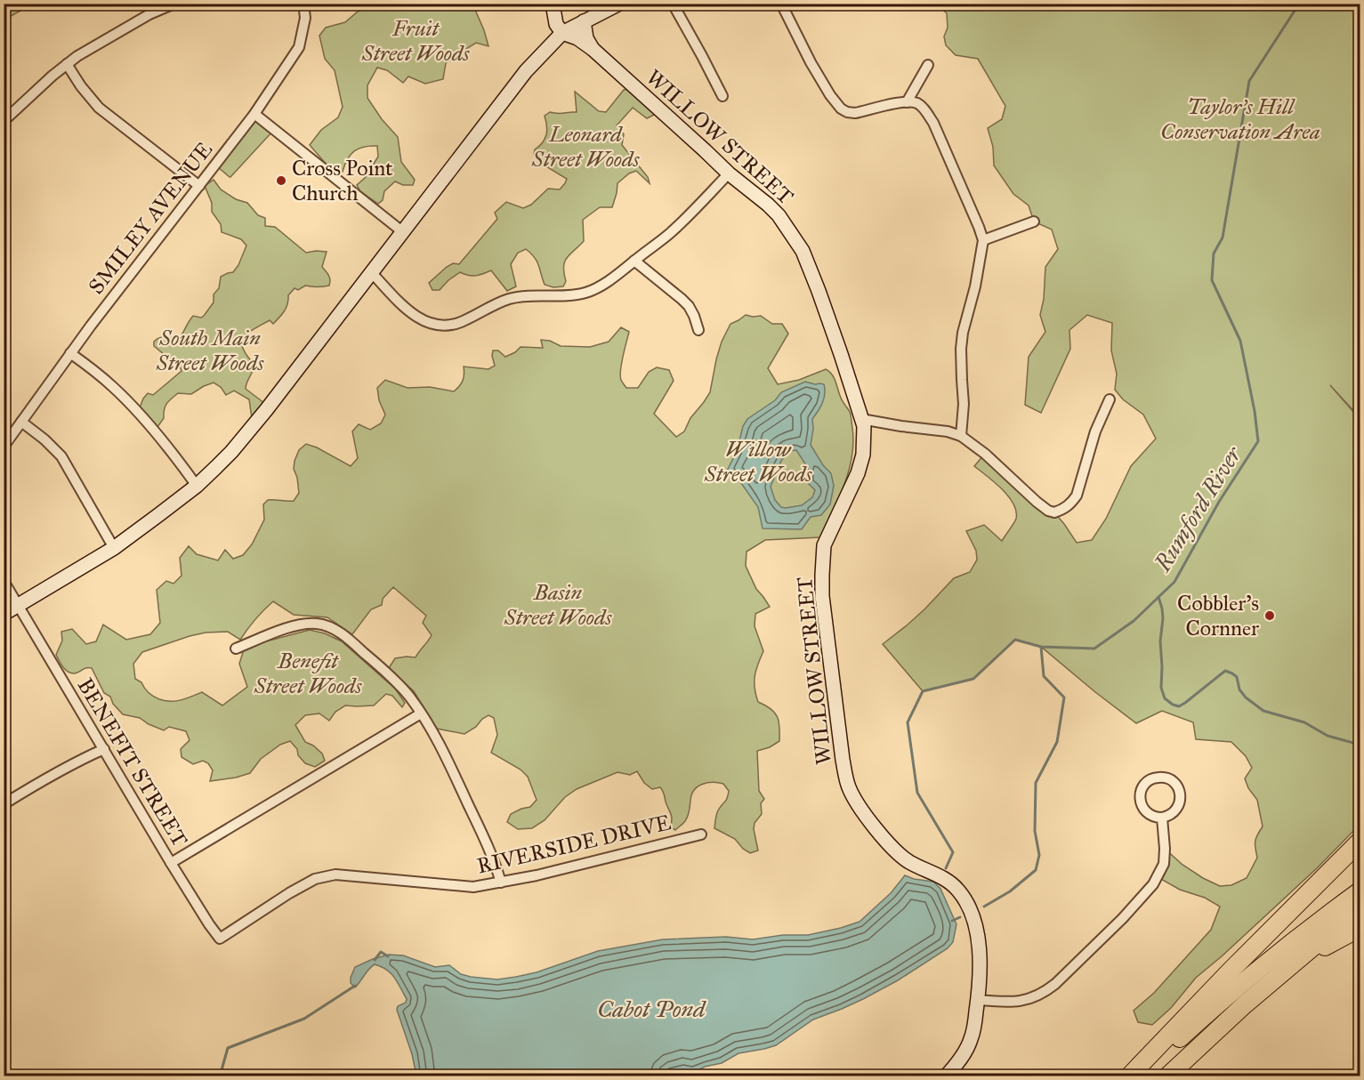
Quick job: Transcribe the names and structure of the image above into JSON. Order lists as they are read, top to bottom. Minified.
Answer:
{"streets":{"street":["WILLOW STREET","SMILEY AVENUE","BENEFIT STREET","RIVERSIDE DRIVE"]},"crossings":[["BENEFIT STREET","RIVERSIDE DRIVE"]],"water":["Rumford River","Cabot Pond"],"parks":["Fruit Street Woods","Taylor's Hill Conservation Area","Leonard Street Woods","South Main Street Woods","Willow Street Woods","Basin Street Woods","Benefit Street Woods"],"places":["Cross Point Church","Cobbler's Cornner"]}
